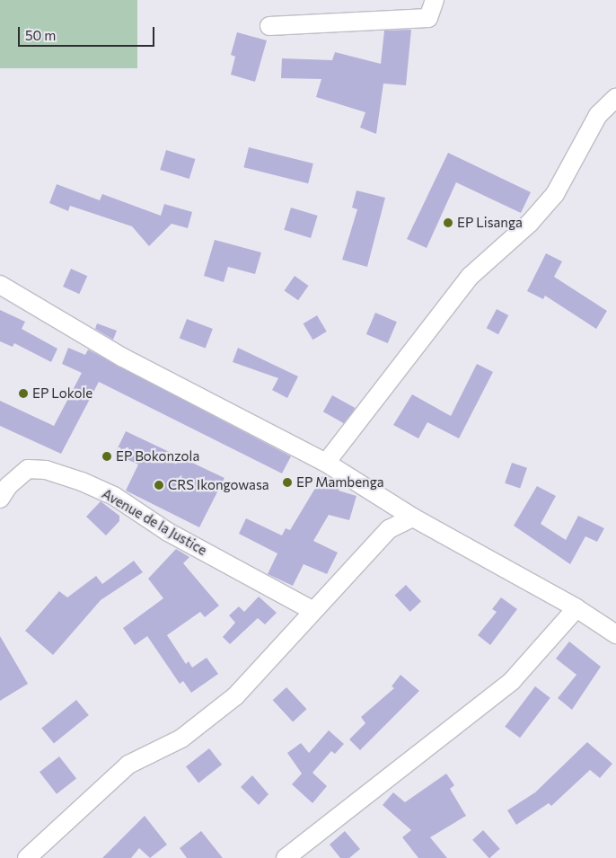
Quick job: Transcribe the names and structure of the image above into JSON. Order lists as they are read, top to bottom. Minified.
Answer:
{"streets":{"street":["Avenue de la Justice"]},"places":["EP Lisanga","EP Lokole","EP Bokonzola","EP Mambenga","CRS Ikongowasa"],"scale_bar":"50 m"}
